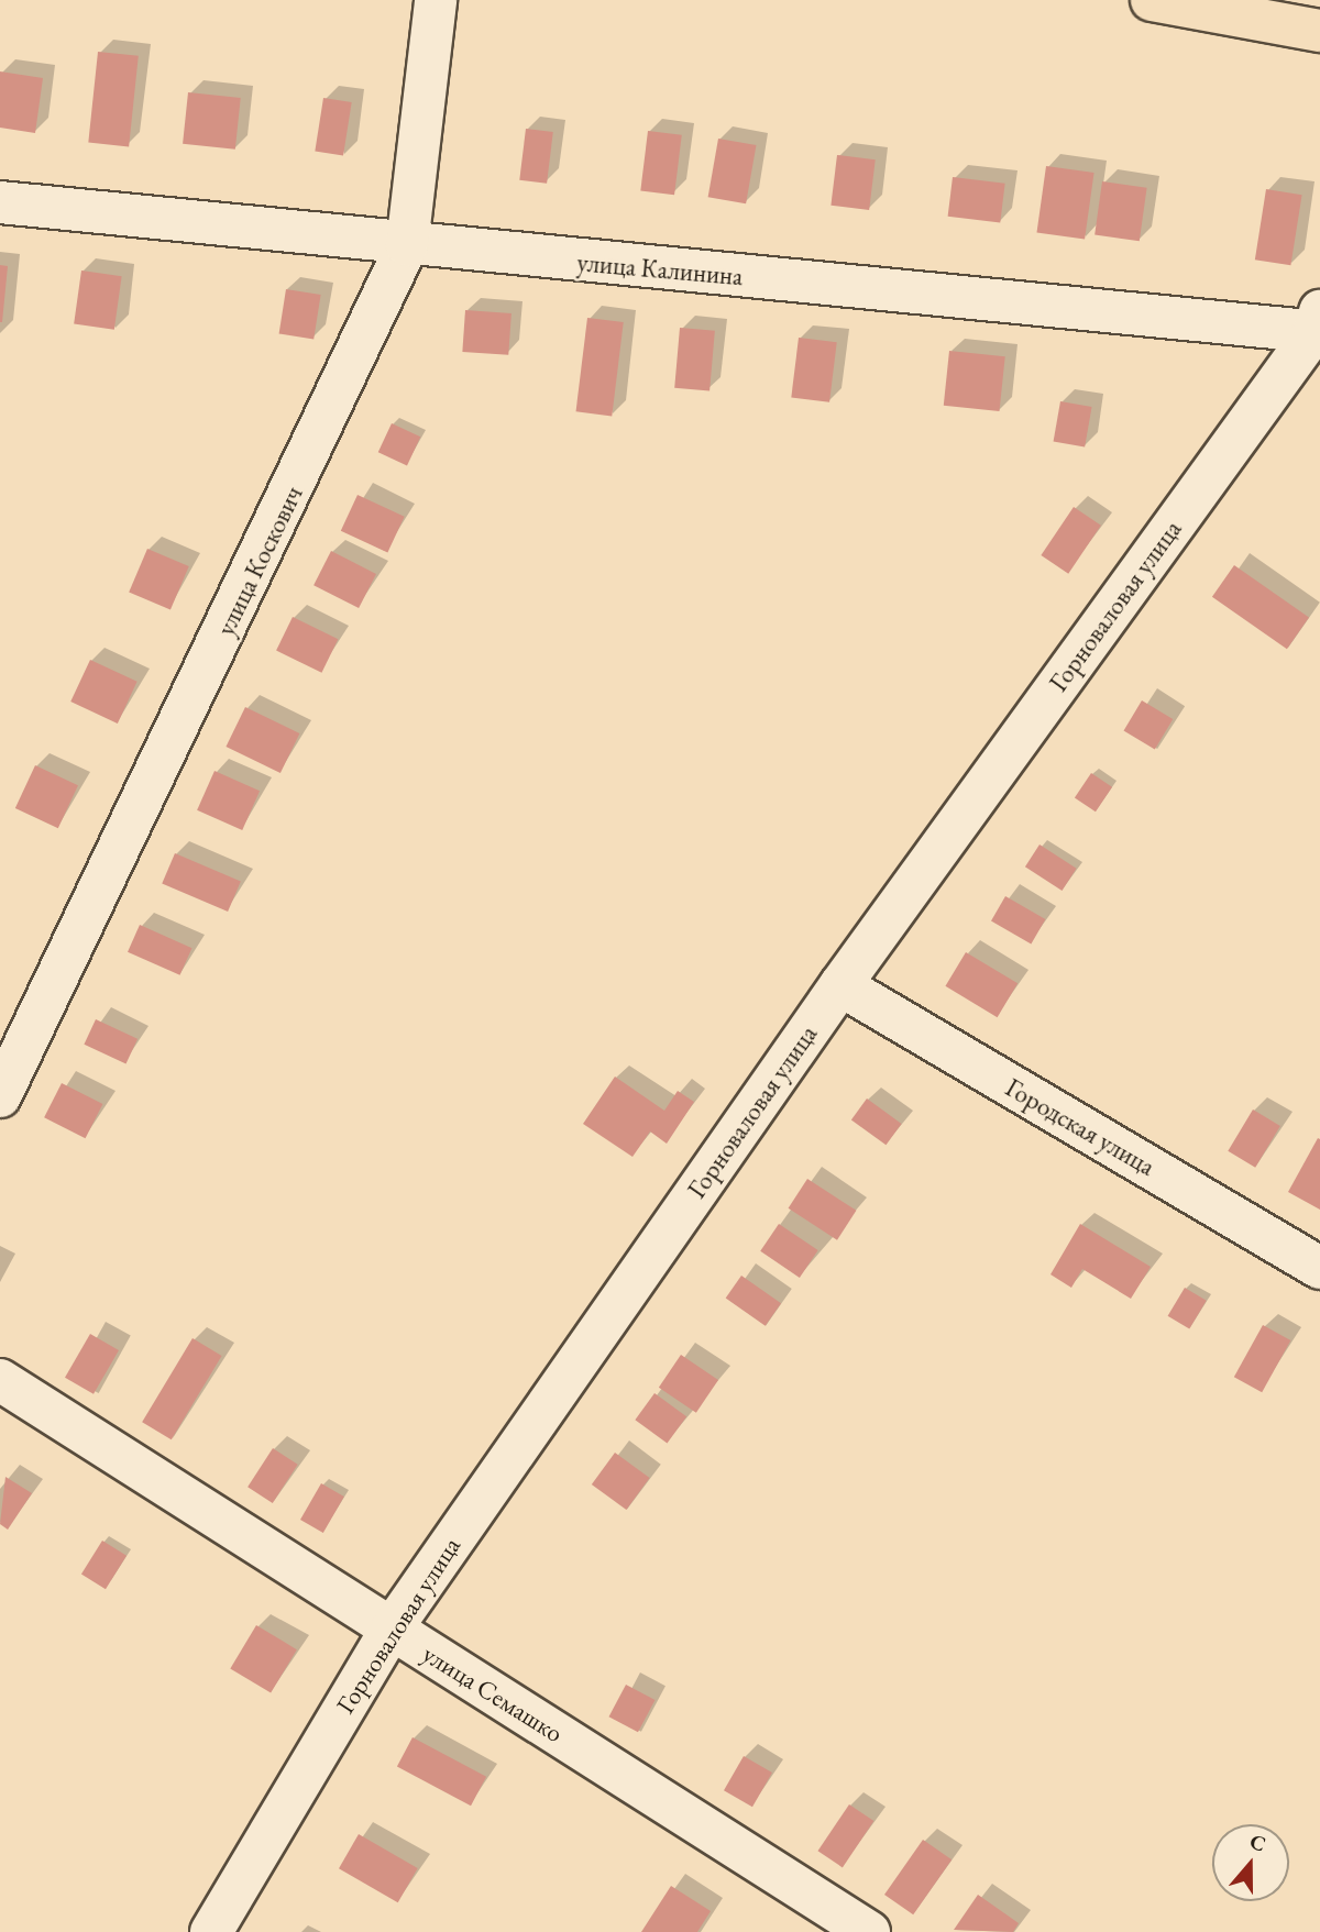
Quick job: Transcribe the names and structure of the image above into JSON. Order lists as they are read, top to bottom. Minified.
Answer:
{"streets":{"street":["улица Калинина","улица Коскович","Горноваловая улица","Городская улица","улица Семашко"]},"crossings":[["улица Калинина","улица Коскович"],["улица Калинина","Горноваловая улица"],["Горноваловая улица","Городская улица"],["Горноваловая улица","улица Семашко"]],"north":"top"}
